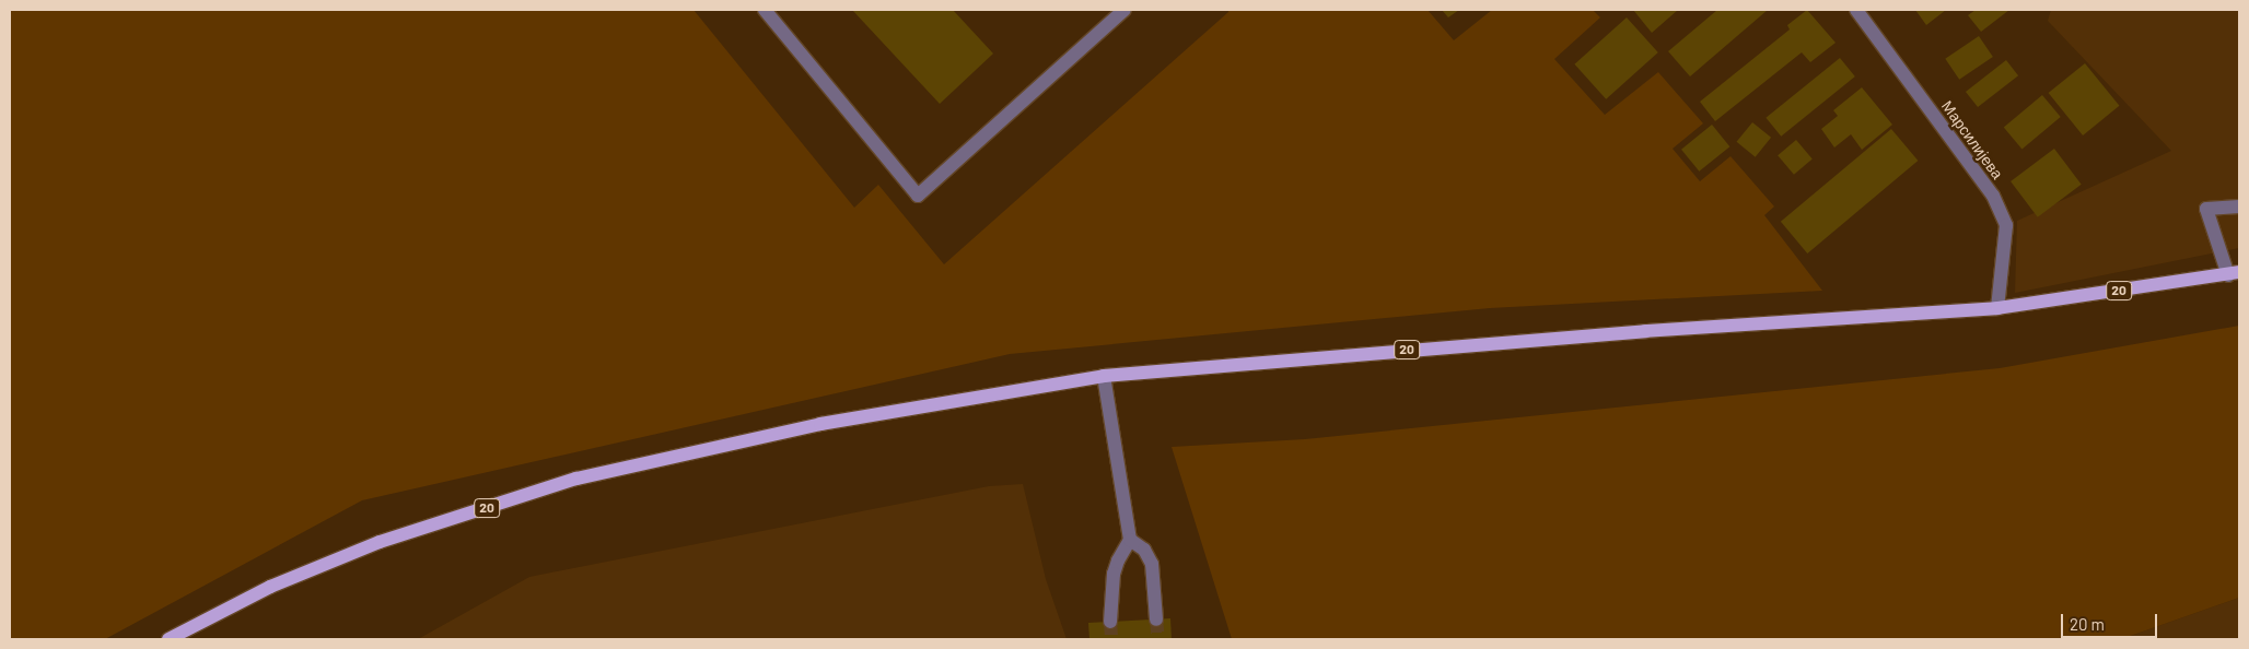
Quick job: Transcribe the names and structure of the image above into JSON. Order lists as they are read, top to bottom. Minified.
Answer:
{"streets":{"main road":["20"],"street":["Марсилијева"]},"crossings":[["Марсилијева","20"]],"scale_bar":"20 m"}
